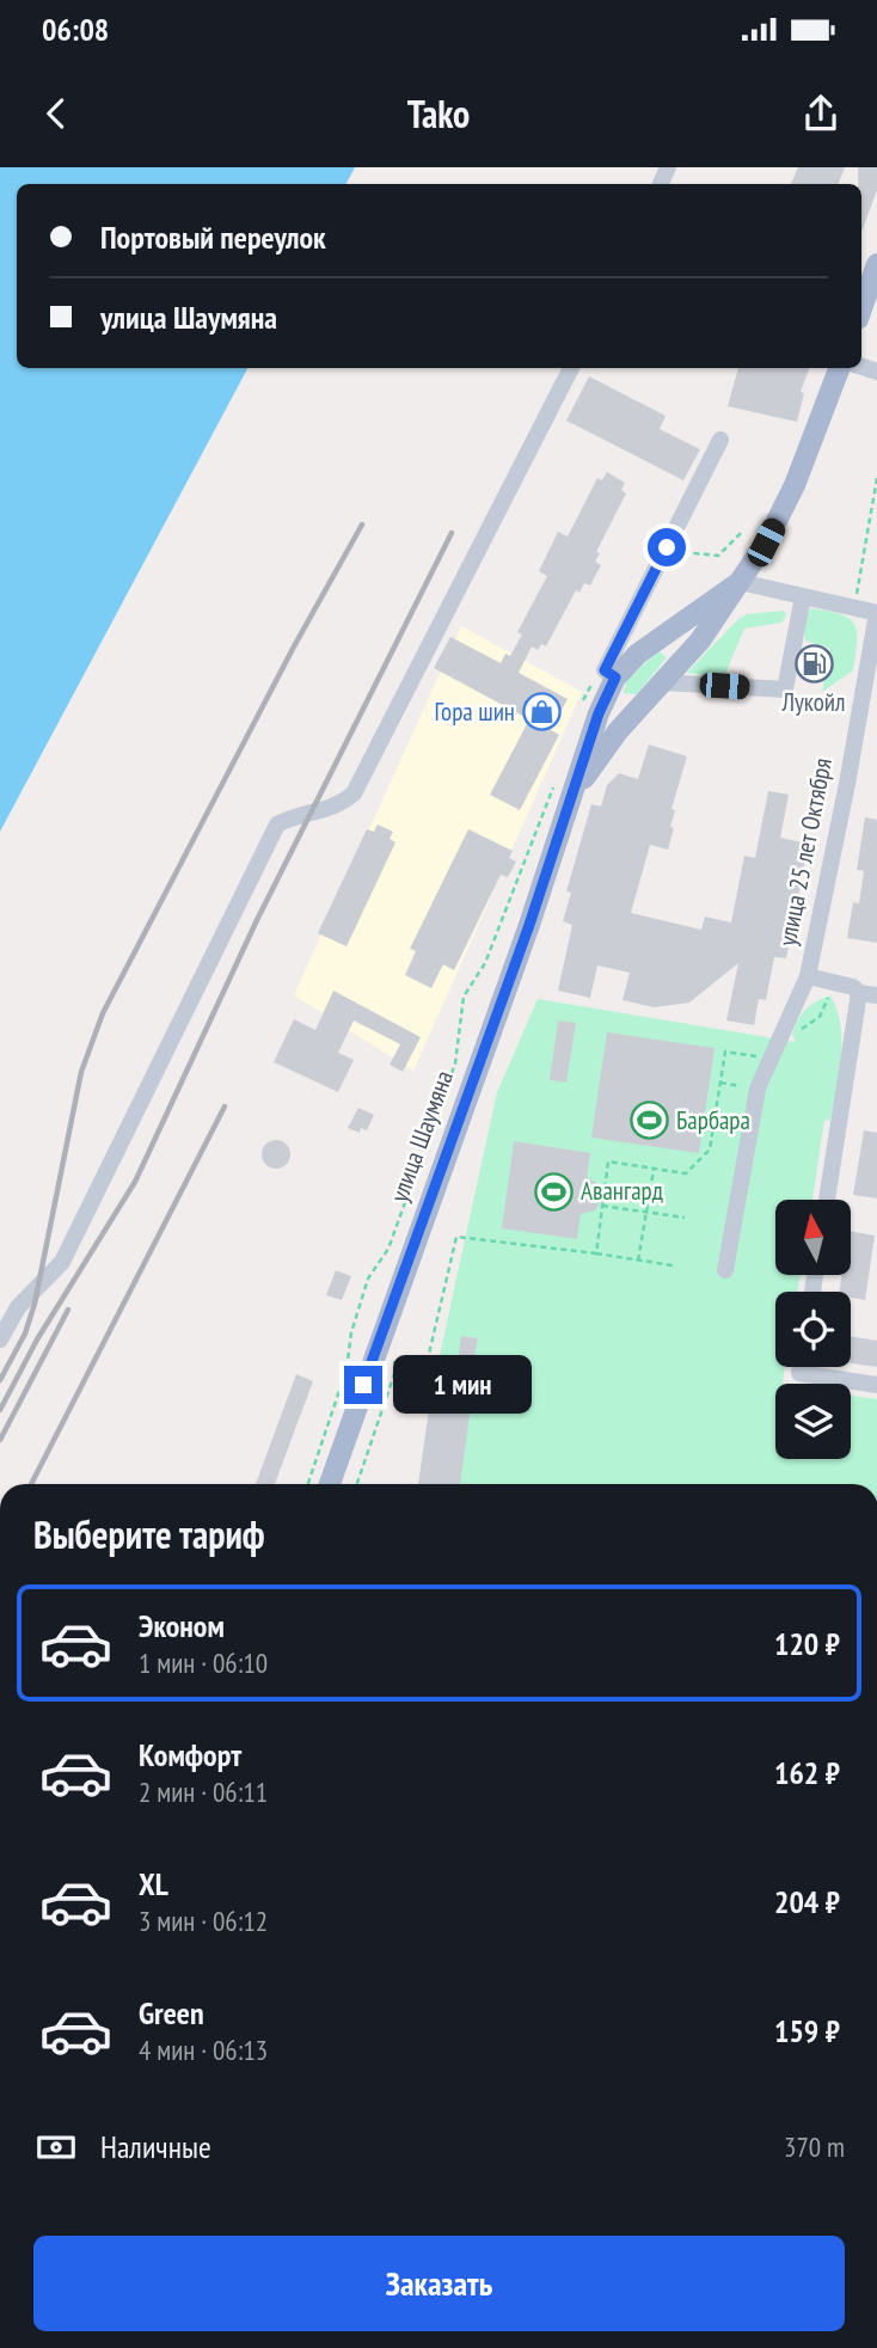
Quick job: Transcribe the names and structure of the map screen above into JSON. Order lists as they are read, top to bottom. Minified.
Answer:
{"streets":{"main road":["улица Шаумяна"],"street":["улица 25 лет Октября"]},"places":{"fuel station":["Лукойл"],"shop":["Гора шин"],"sports":["Барбара","Авангард"]},"north":"top","page":{"status":"06:08","header":"Tako","banner":["Портовый переулок","улица Шаумяна"],"bubble":"1 мин","heading":"Выберите тариф","list":[{"name":"Эконом","note":"1 мин · 06:10","value":"120 ₽"},{"name":"Комфорт","note":"2 мин · 06:11","value":"162 ₽"},{"name":"XL","note":"3 мин · 06:12","value":"204 ₽"},{"name":"Green","note":"4 мин · 06:13","value":"159 ₽"}],"pay":["Наличные","370 m"],"buttons":"Заказать"}}
